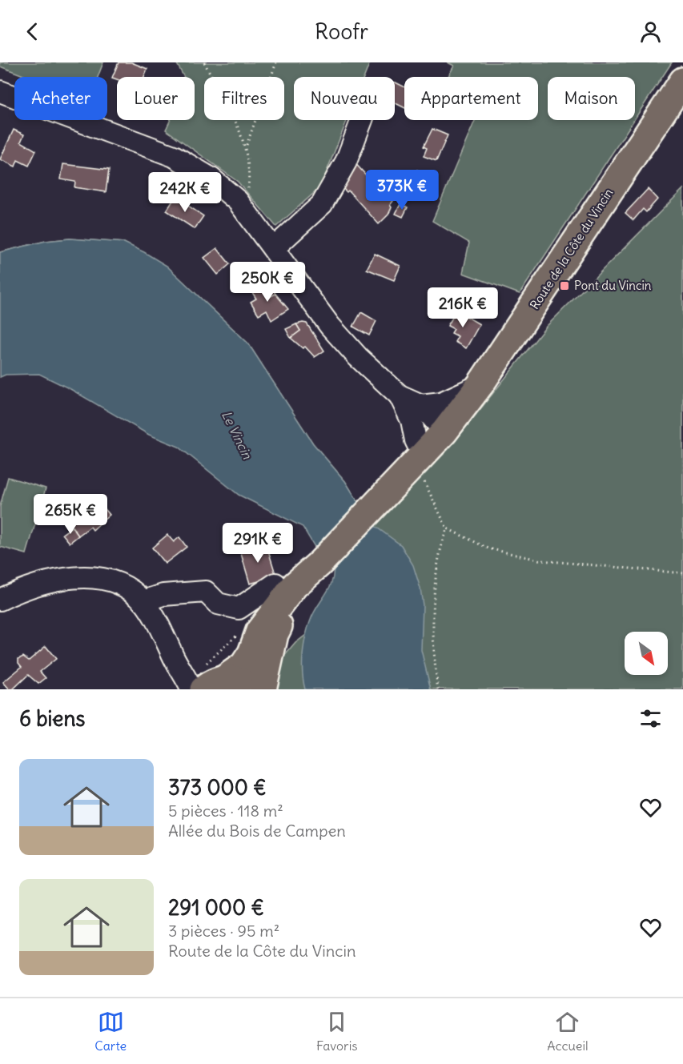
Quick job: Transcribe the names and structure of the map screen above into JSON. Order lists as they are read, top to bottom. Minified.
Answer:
{"streets":{"main road":["Route de la Côte du Vincin"]},"water":["Le Vincin"],"places":{"transit":["Pont du Vincin"]},"north":"bottom right","page":{"header":"Roofr","chip":["Acheter","Louer","Filtres","Nouveau","Appartement","Maison"],"price":["373K €","242K €","250K €","216K €","265K €","291K €"],"heading":"6 biens","list":[{"name":"373 000 €","note":"5 pièces · 118 m² · Allée du Bois de Campen"},{"name":"291 000 €","note":"3 pièces · 95 m² · Route de la Côte du Vincin"}],"tabs":["Carte","Favoris","Accueil"]}}
